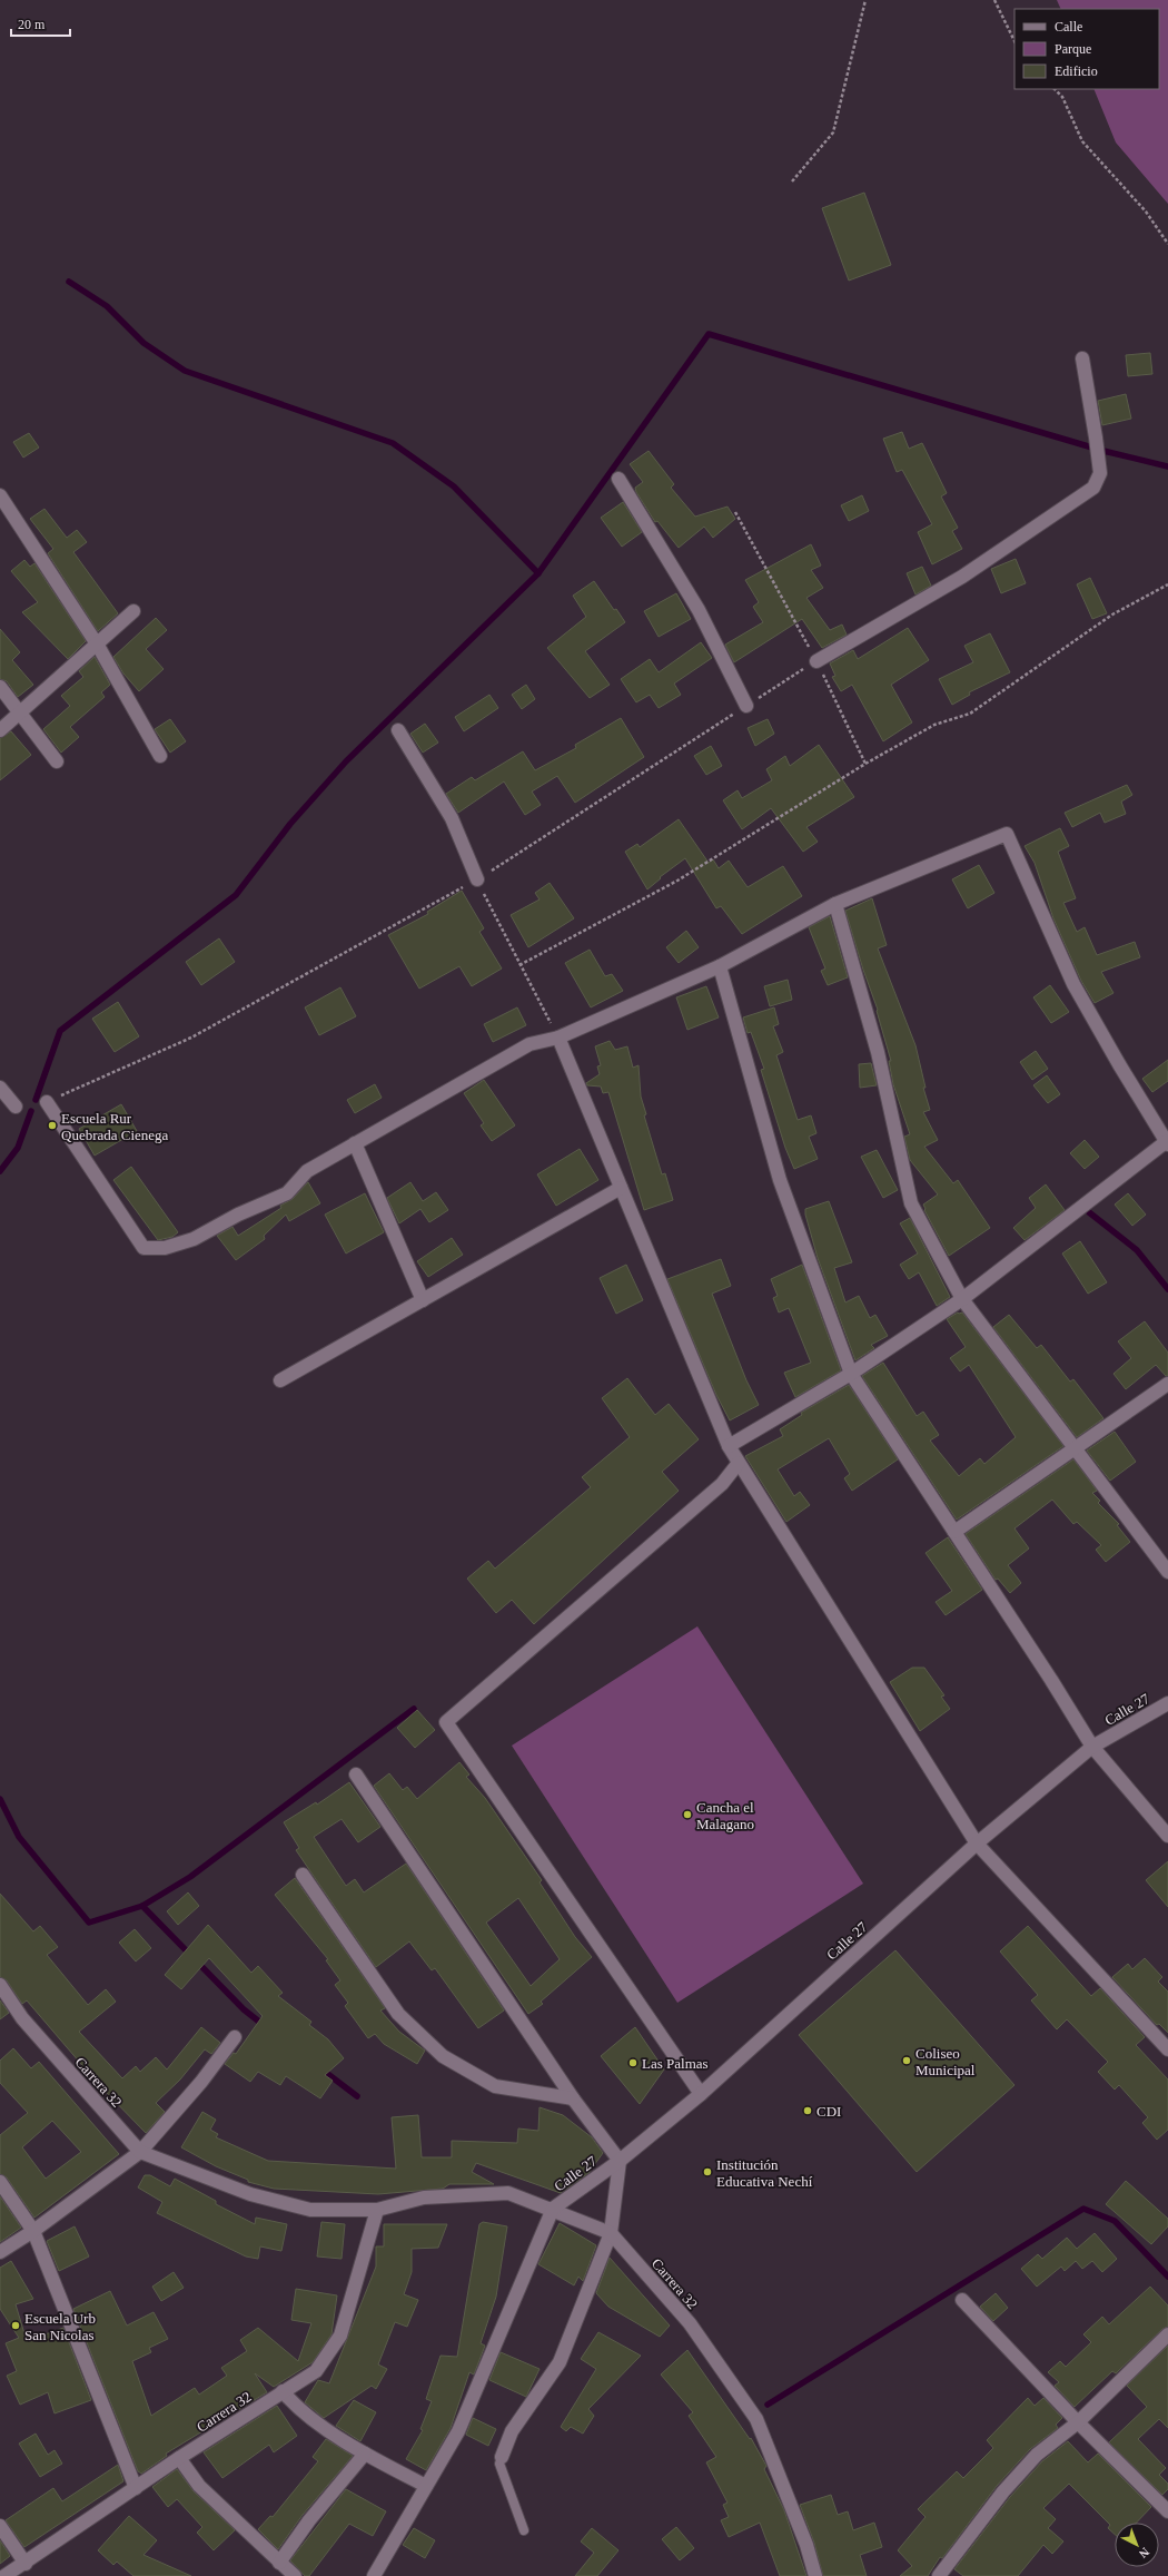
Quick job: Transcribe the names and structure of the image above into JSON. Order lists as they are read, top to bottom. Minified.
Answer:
{"streets":{"street":["Calle 27","Carrera 32"]},"crossings":[["Calle 27","Carrera 32"]],"places":["Escuela Rur Quebrada Cienega","Cancha el Malagano","Coliseo Municipal","Las Palmas","CDI","Institución Educativa Nechí","Escuela Urb San Nicolas"],"legend":["Calle","Parque","Edificio"],"scale_bar":"20 m","north":"bottom right"}
